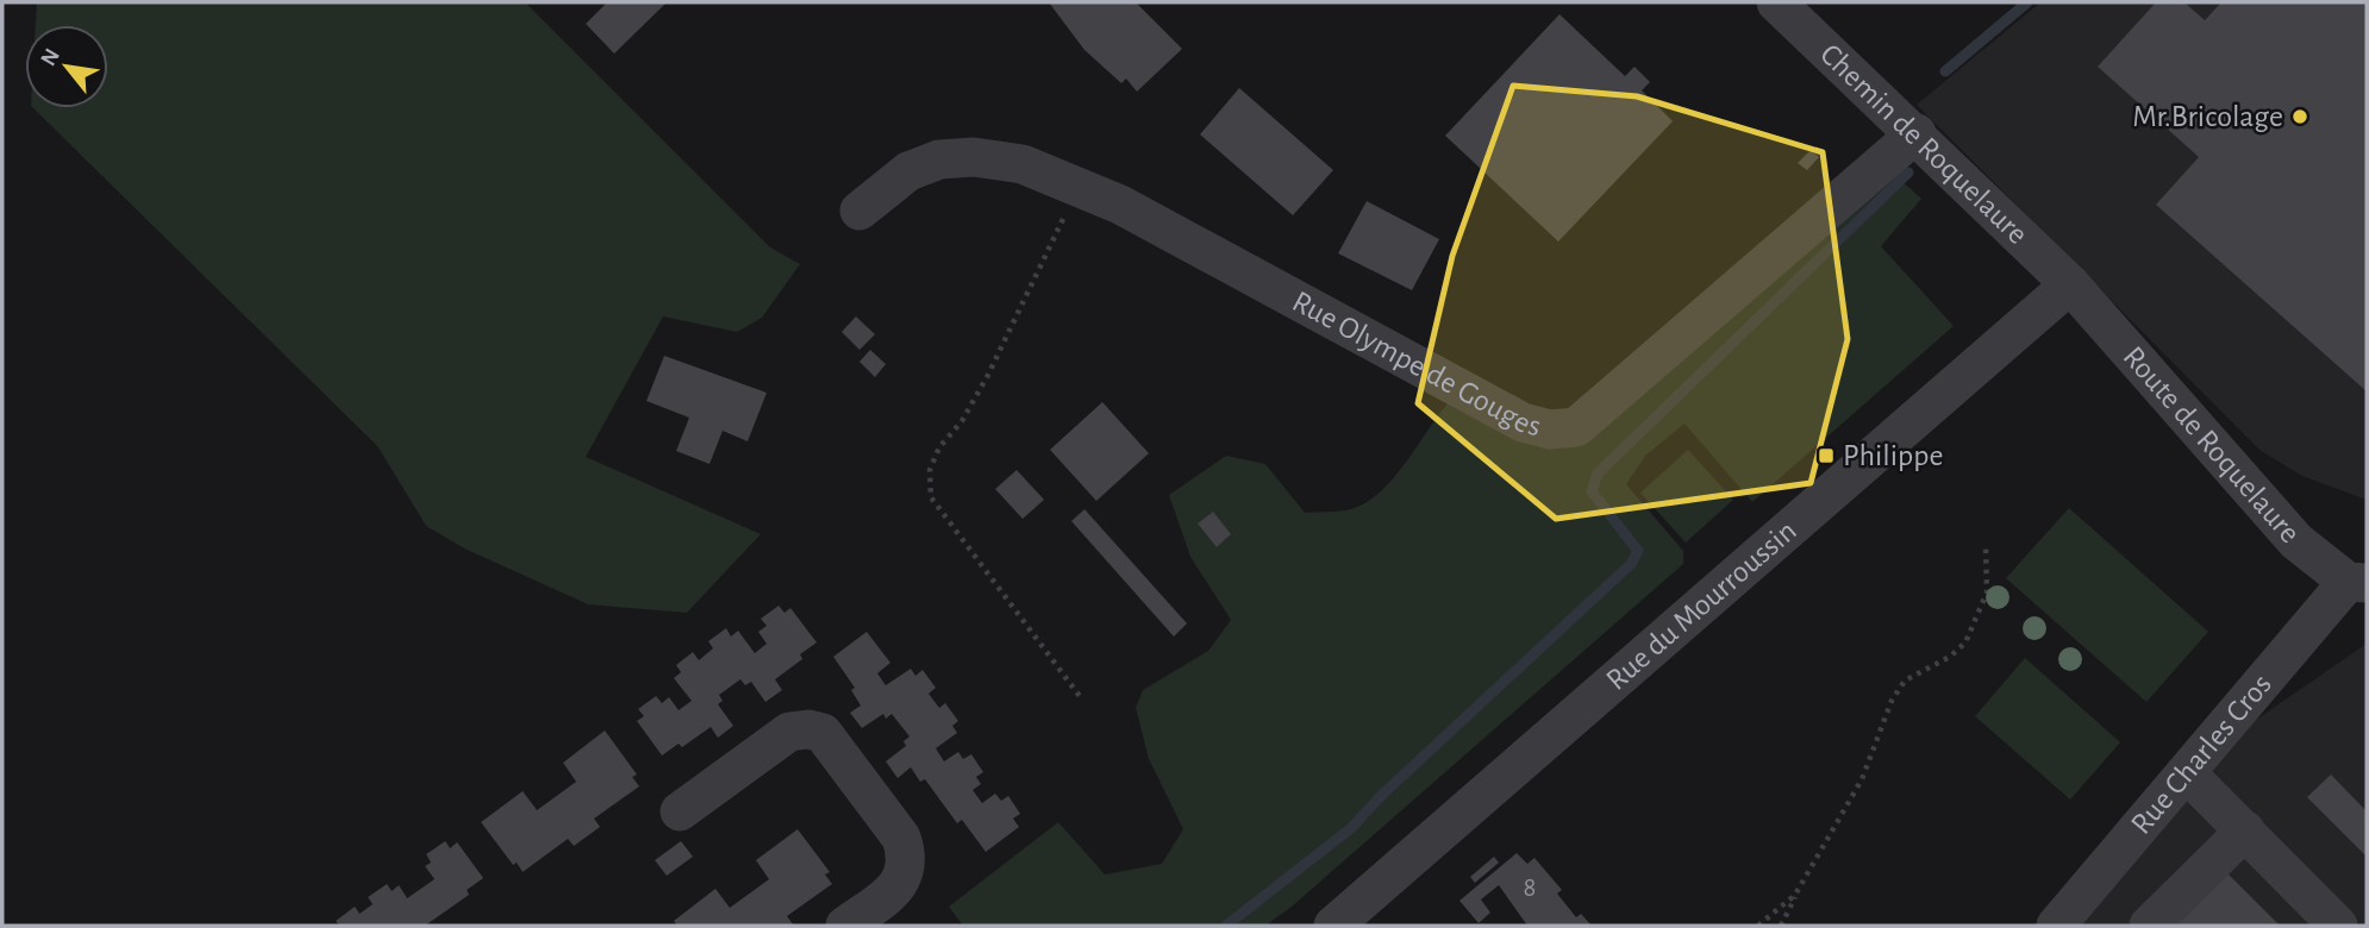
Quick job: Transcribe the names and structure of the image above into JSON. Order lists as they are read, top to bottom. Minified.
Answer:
{"streets":{"street":["Chemin de Roquelaure","Rue Olympe de Gouges","Route de Roquelaure","Rue du Mourroussin","Rue Charles Cros"]},"crossings":[["Chemin de Roquelaure","Rue Olympe de Gouges"],["Chemin de Roquelaure","Route de Roquelaure"],["Chemin de Roquelaure","Rue du Mourroussin"],["Route de Roquelaure","Rue du Mourroussin"],["Route de Roquelaure","Rue Charles Cros"]],"places":{"other":["Mr.Bricolage"],"transit":["Philippe"]},"house_numbers":["8"],"north":"top left"}
